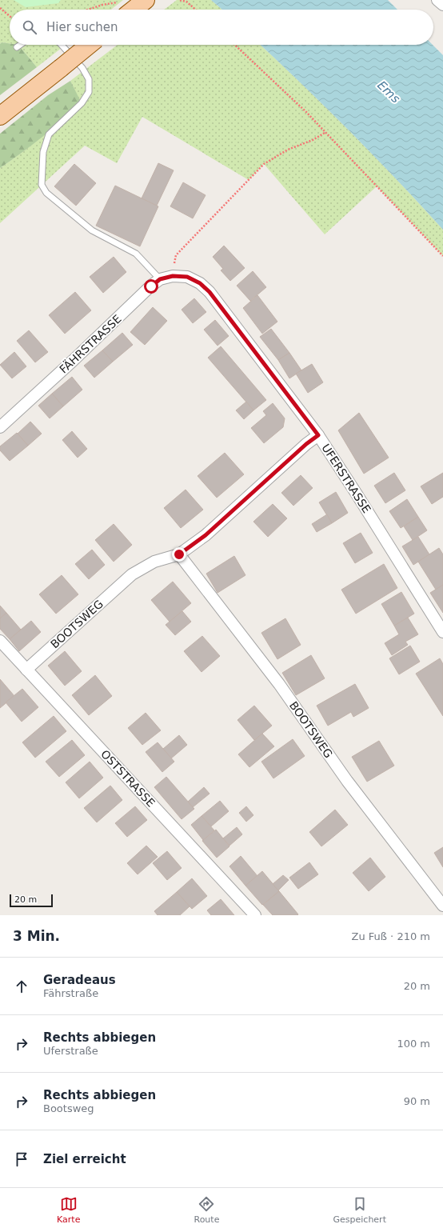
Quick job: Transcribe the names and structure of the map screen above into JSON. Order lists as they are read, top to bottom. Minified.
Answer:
{"streets":{"street":["FÄHRSTRASSE","UFERSTRASSE","BOOTSWEG","OSTSTRASSE"]},"crossings":[["FÄHRSTRASSE","UFERSTRASSE"],["UFERSTRASSE","BOOTSWEG"],["BOOTSWEG","OSTSTRASSE"]],"water":["Ems"],"scale_bar":"20 m","page":{"search":"Hier suchen","scale":"20 m","heading":["3 Min.","Zu Fuß · 210 m"],"list":[["Geradeaus","Fährstraße","20 m"],["Rechts abbiegen","Uferstraße","100 m"],["Rechts abbiegen","Bootsweg","90 m"],"Ziel erreicht"],"nav":["Karte","Route","Gespeichert"]}}
